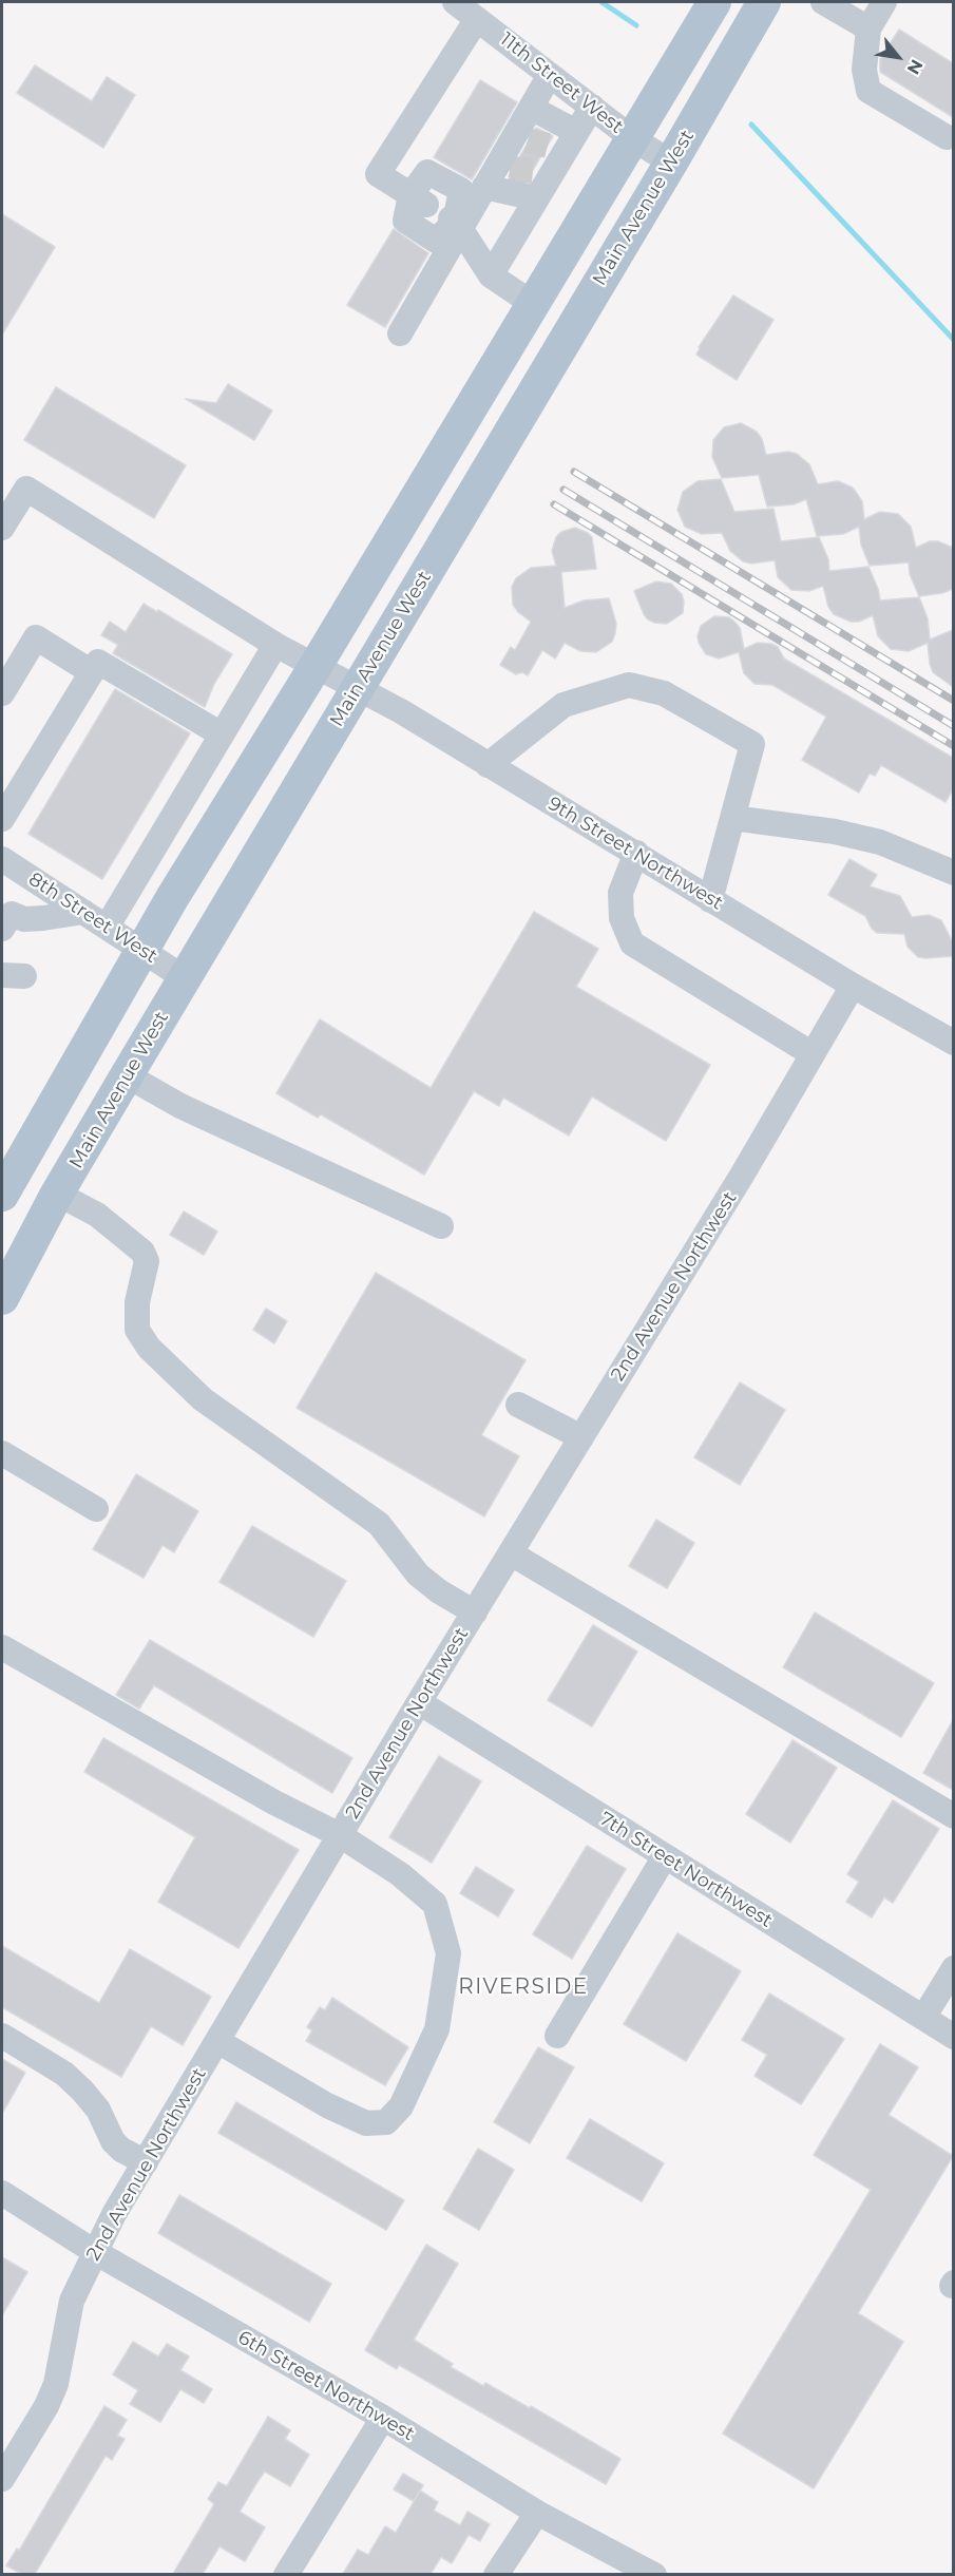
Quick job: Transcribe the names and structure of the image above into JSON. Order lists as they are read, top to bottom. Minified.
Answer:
{"streets":{"main road":["Main Avenue West"],"street":["11th Street West","9th Street Northwest","8th Street West","2nd Avenue Northwest","7th Street Northwest","6th Street Northwest"]},"crossings":[["11th Street West","Main Avenue West"],["Main Avenue West","9th Street Northwest"],["Main Avenue West","8th Street West"],["9th Street Northwest","2nd Avenue Northwest"],["2nd Avenue Northwest","7th Street Northwest"],["2nd Avenue Northwest","6th Street Northwest"]],"districts":["RIVERSIDE"],"north":"bottom right"}
